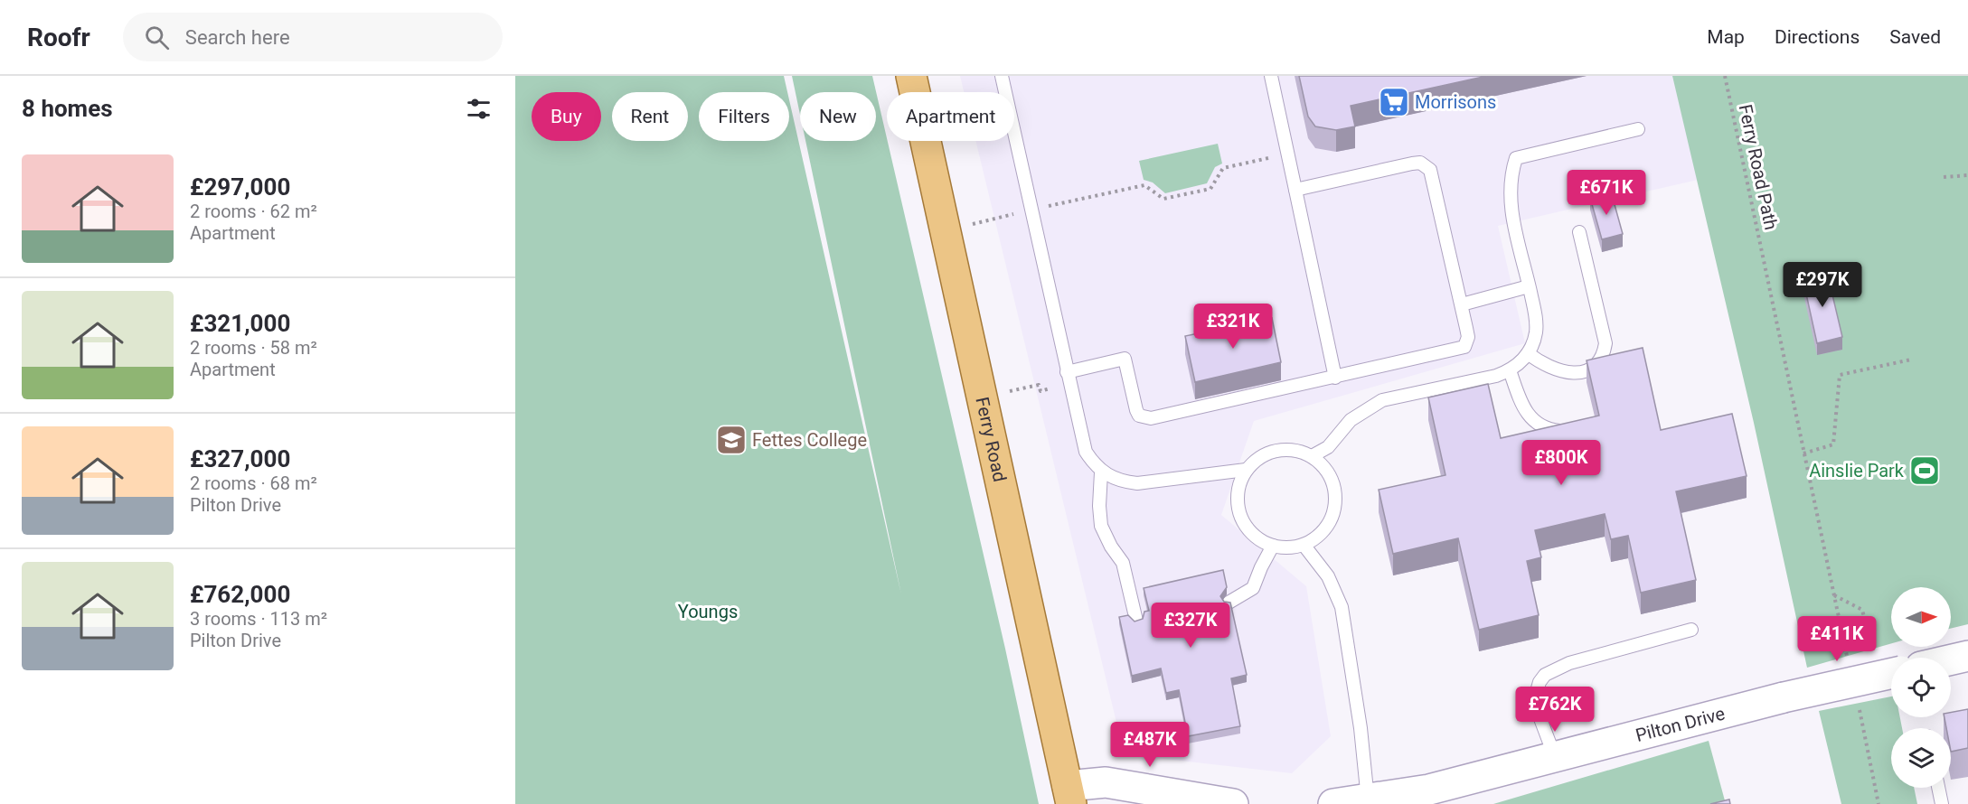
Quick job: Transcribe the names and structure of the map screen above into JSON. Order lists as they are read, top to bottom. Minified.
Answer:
{"streets":{"main road":["Ferry Road"],"street":["Pilton Drive"],"path":["Ferry Road Path"]},"parks":["Youngs"],"places":{"supermarket":["Morrisons"],"school or university":["Fettes College"],"sports":["Ainslie Park"]},"north":"right","page":{"header":"Roofr","search":"Search here","nav":["Map","Directions","Saved"],"heading":"8 homes","chip":["Buy","Rent","Filters","New","Apartment"],"list":[{"name":"£297,000","note":"2 rooms · 62 m² · Apartment"},{"name":"£321,000","note":"2 rooms · 58 m² · Apartment"},{"name":"£327,000","note":"2 rooms · 68 m² · Pilton Drive"},{"name":"£762,000","note":"3 rooms · 113 m² · Pilton Drive"}],"price":["£671K","£297K","£321K","£800K","£327K","£411K","£762K","£487K"]}}
